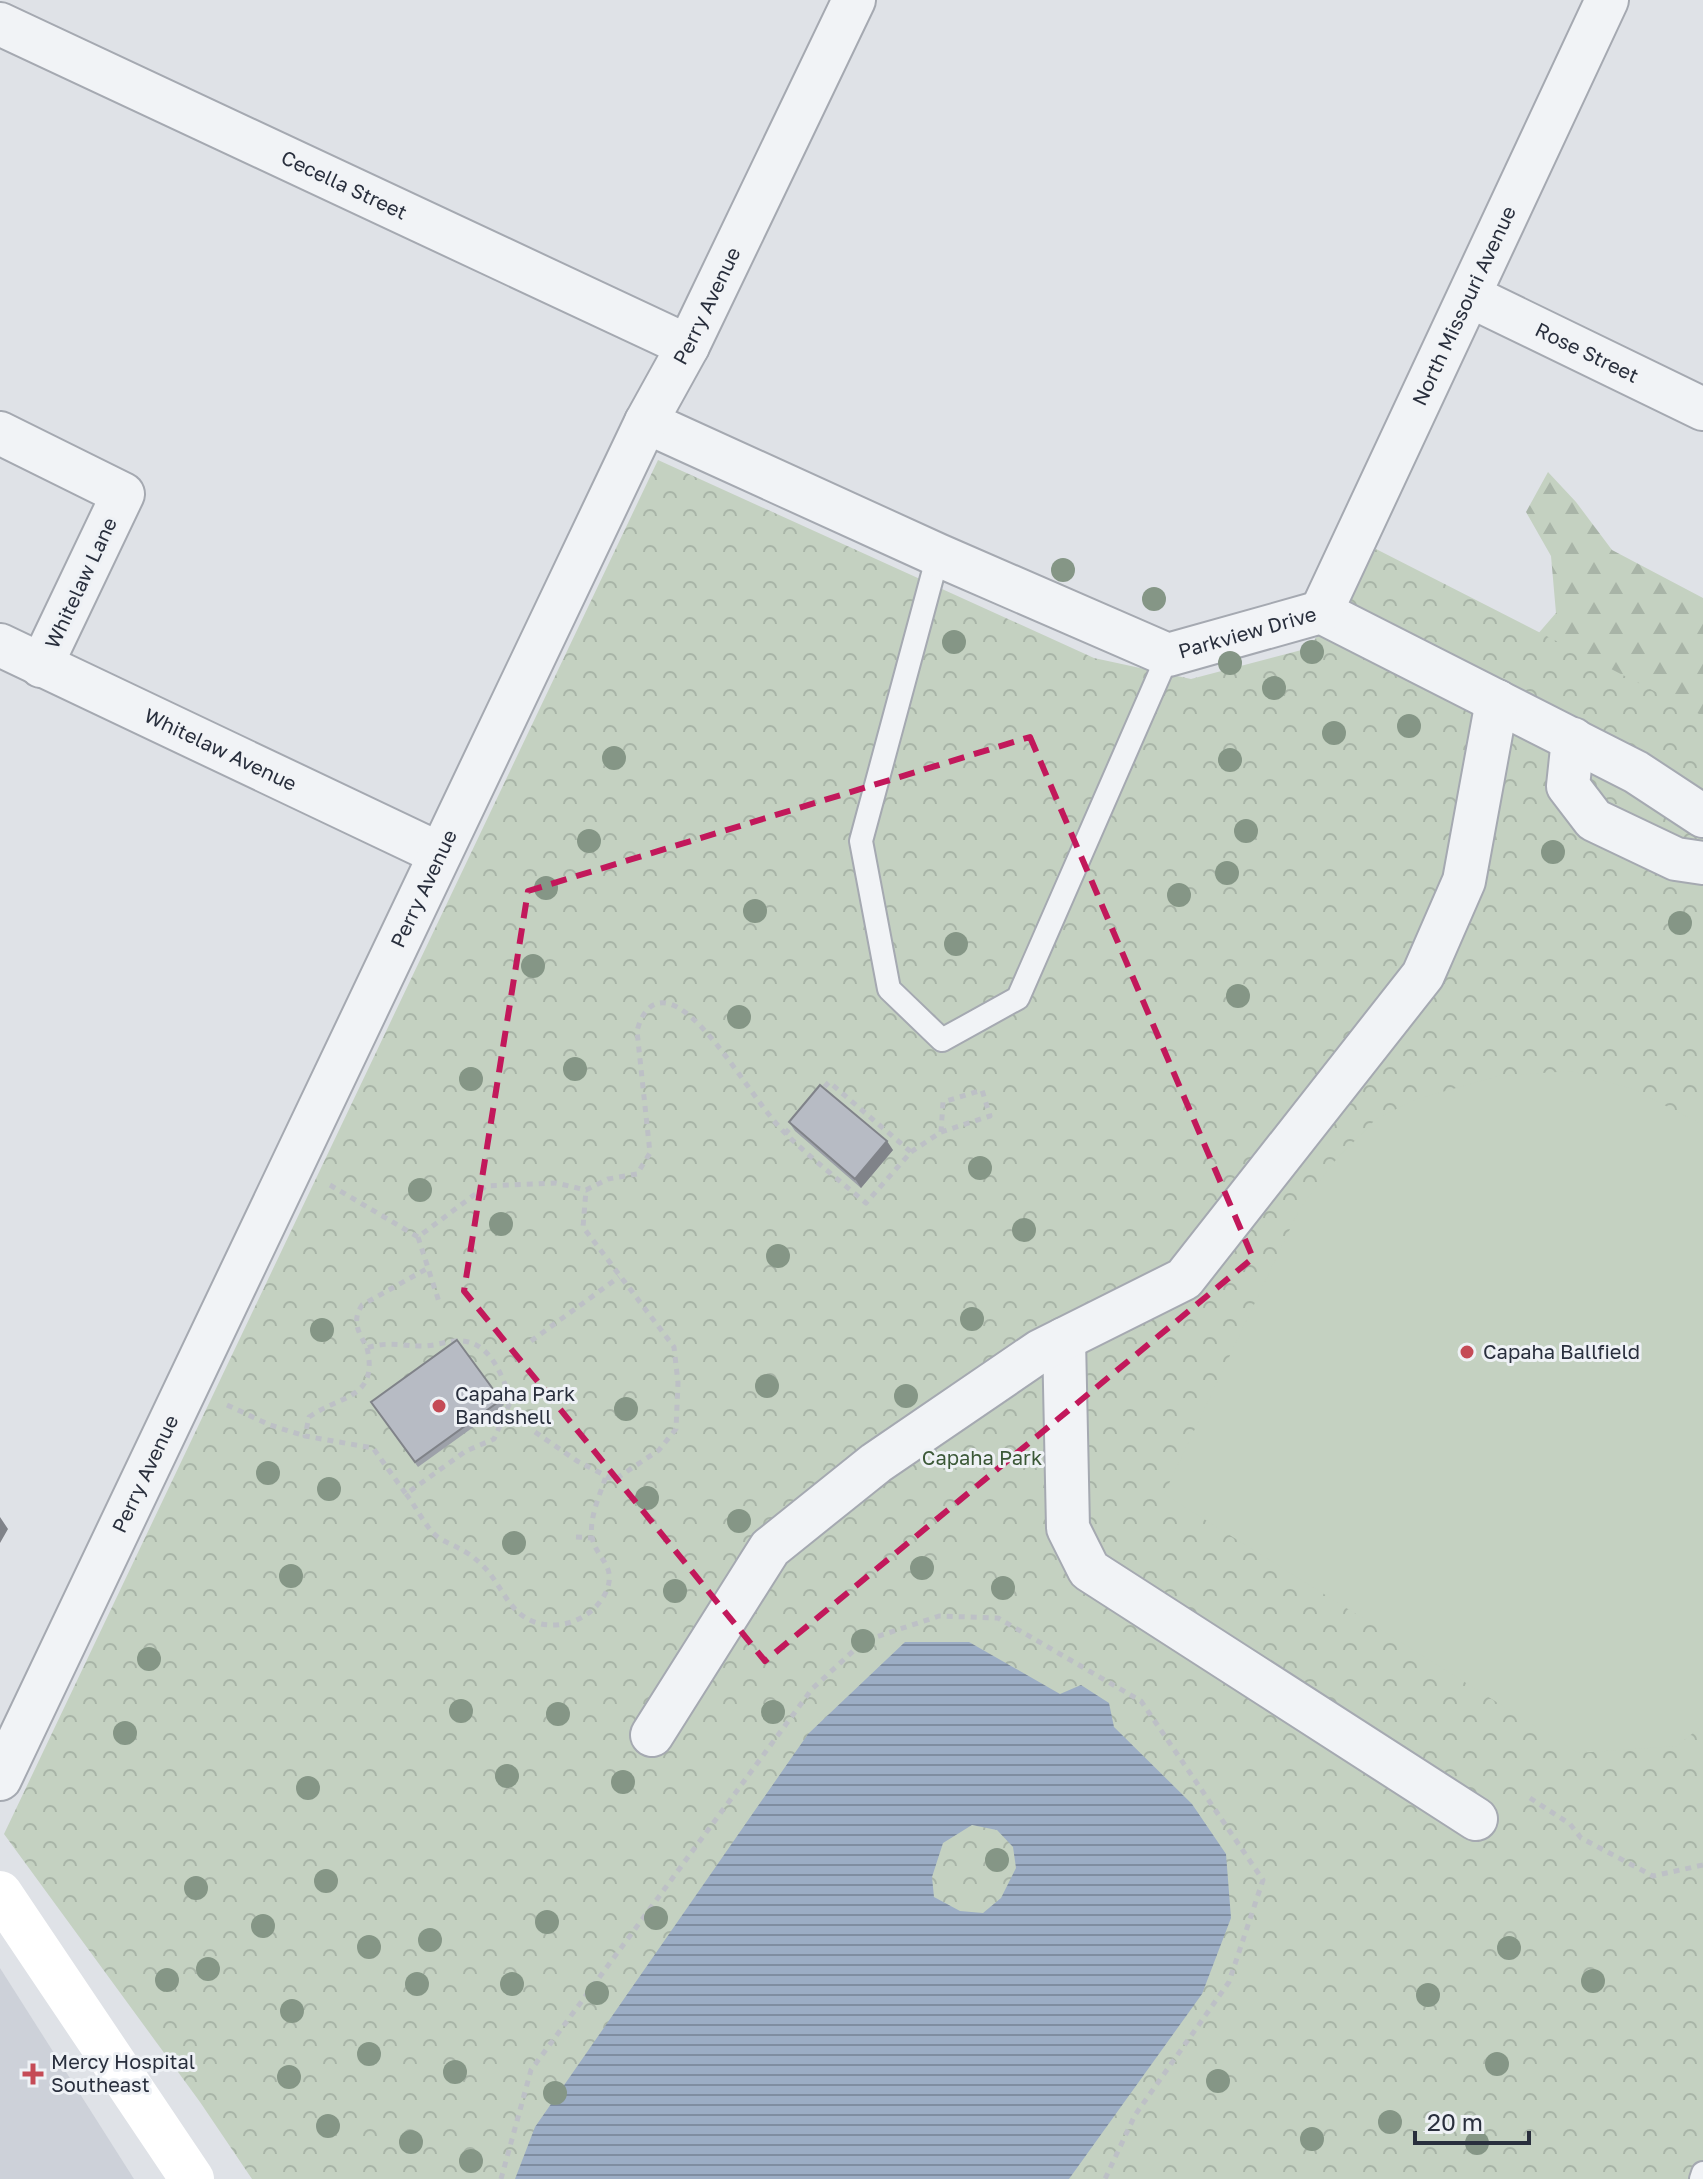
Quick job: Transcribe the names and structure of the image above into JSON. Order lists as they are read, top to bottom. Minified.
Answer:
{"streets":{"street":["Cecella Street","Perry Avenue","North Missouri Avenue","Rose Street","Whitelaw Lane","Parkview Drive","Whitelaw Avenue"]},"crossings":[["Cecella Street","Perry Avenue"],["Perry Avenue","Parkview Drive"],["Perry Avenue","Whitelaw Avenue"],["North Missouri Avenue","Rose Street"],["North Missouri Avenue","Parkview Drive"],["Whitelaw Lane","Whitelaw Avenue"]],"parks":["Capaha Park"],"places":{"other":["Capaha Ballfield","Capaha Park Bandshell"],"health":["Mercy Hospital Southeast"]},"scale_bar":"20 m"}
